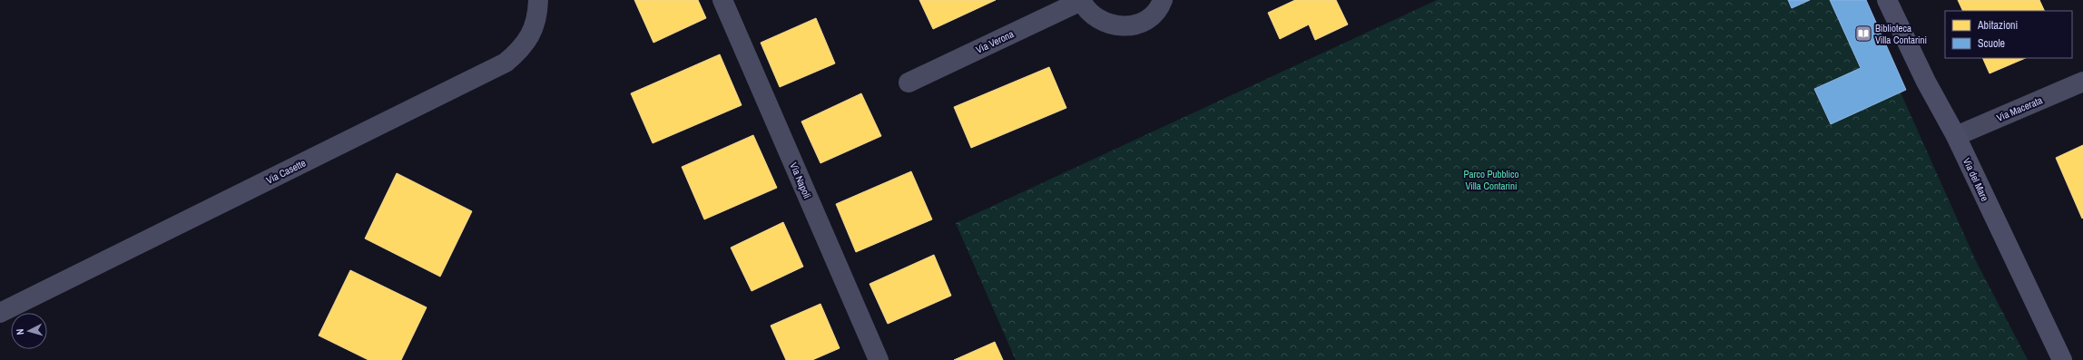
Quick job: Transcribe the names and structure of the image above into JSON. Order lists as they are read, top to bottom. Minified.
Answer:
{"streets":{"main road":["Via del Mare"],"street":["Via Verona","Via Macerata","Via Casette","Via Napoli"]},"crossings":[["Via Macerata","Via del Mare"]],"parks":["Parco Pubblico Villa Contarini"],"places":{"library":["Biblioteca Villa Contarini"]},"legend":["Abitazioni","Scuole"],"north":"left"}
